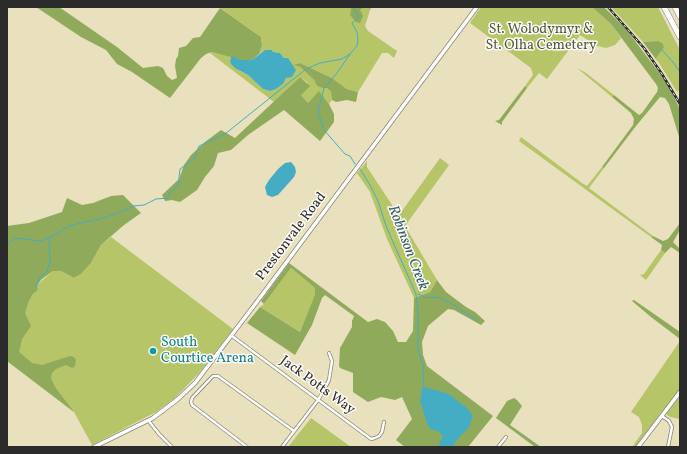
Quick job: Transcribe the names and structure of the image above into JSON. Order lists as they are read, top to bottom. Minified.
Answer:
{"streets":{"street":["Prestonvale Road","Jack Potts Way"]},"crossings":[["Prestonvale Road","Jack Potts Way"]],"water":["Robinson Creek"],"parks":["St. Wolodymyr & St. Olha Cemetery"],"places":["South Courtice Arena"]}
